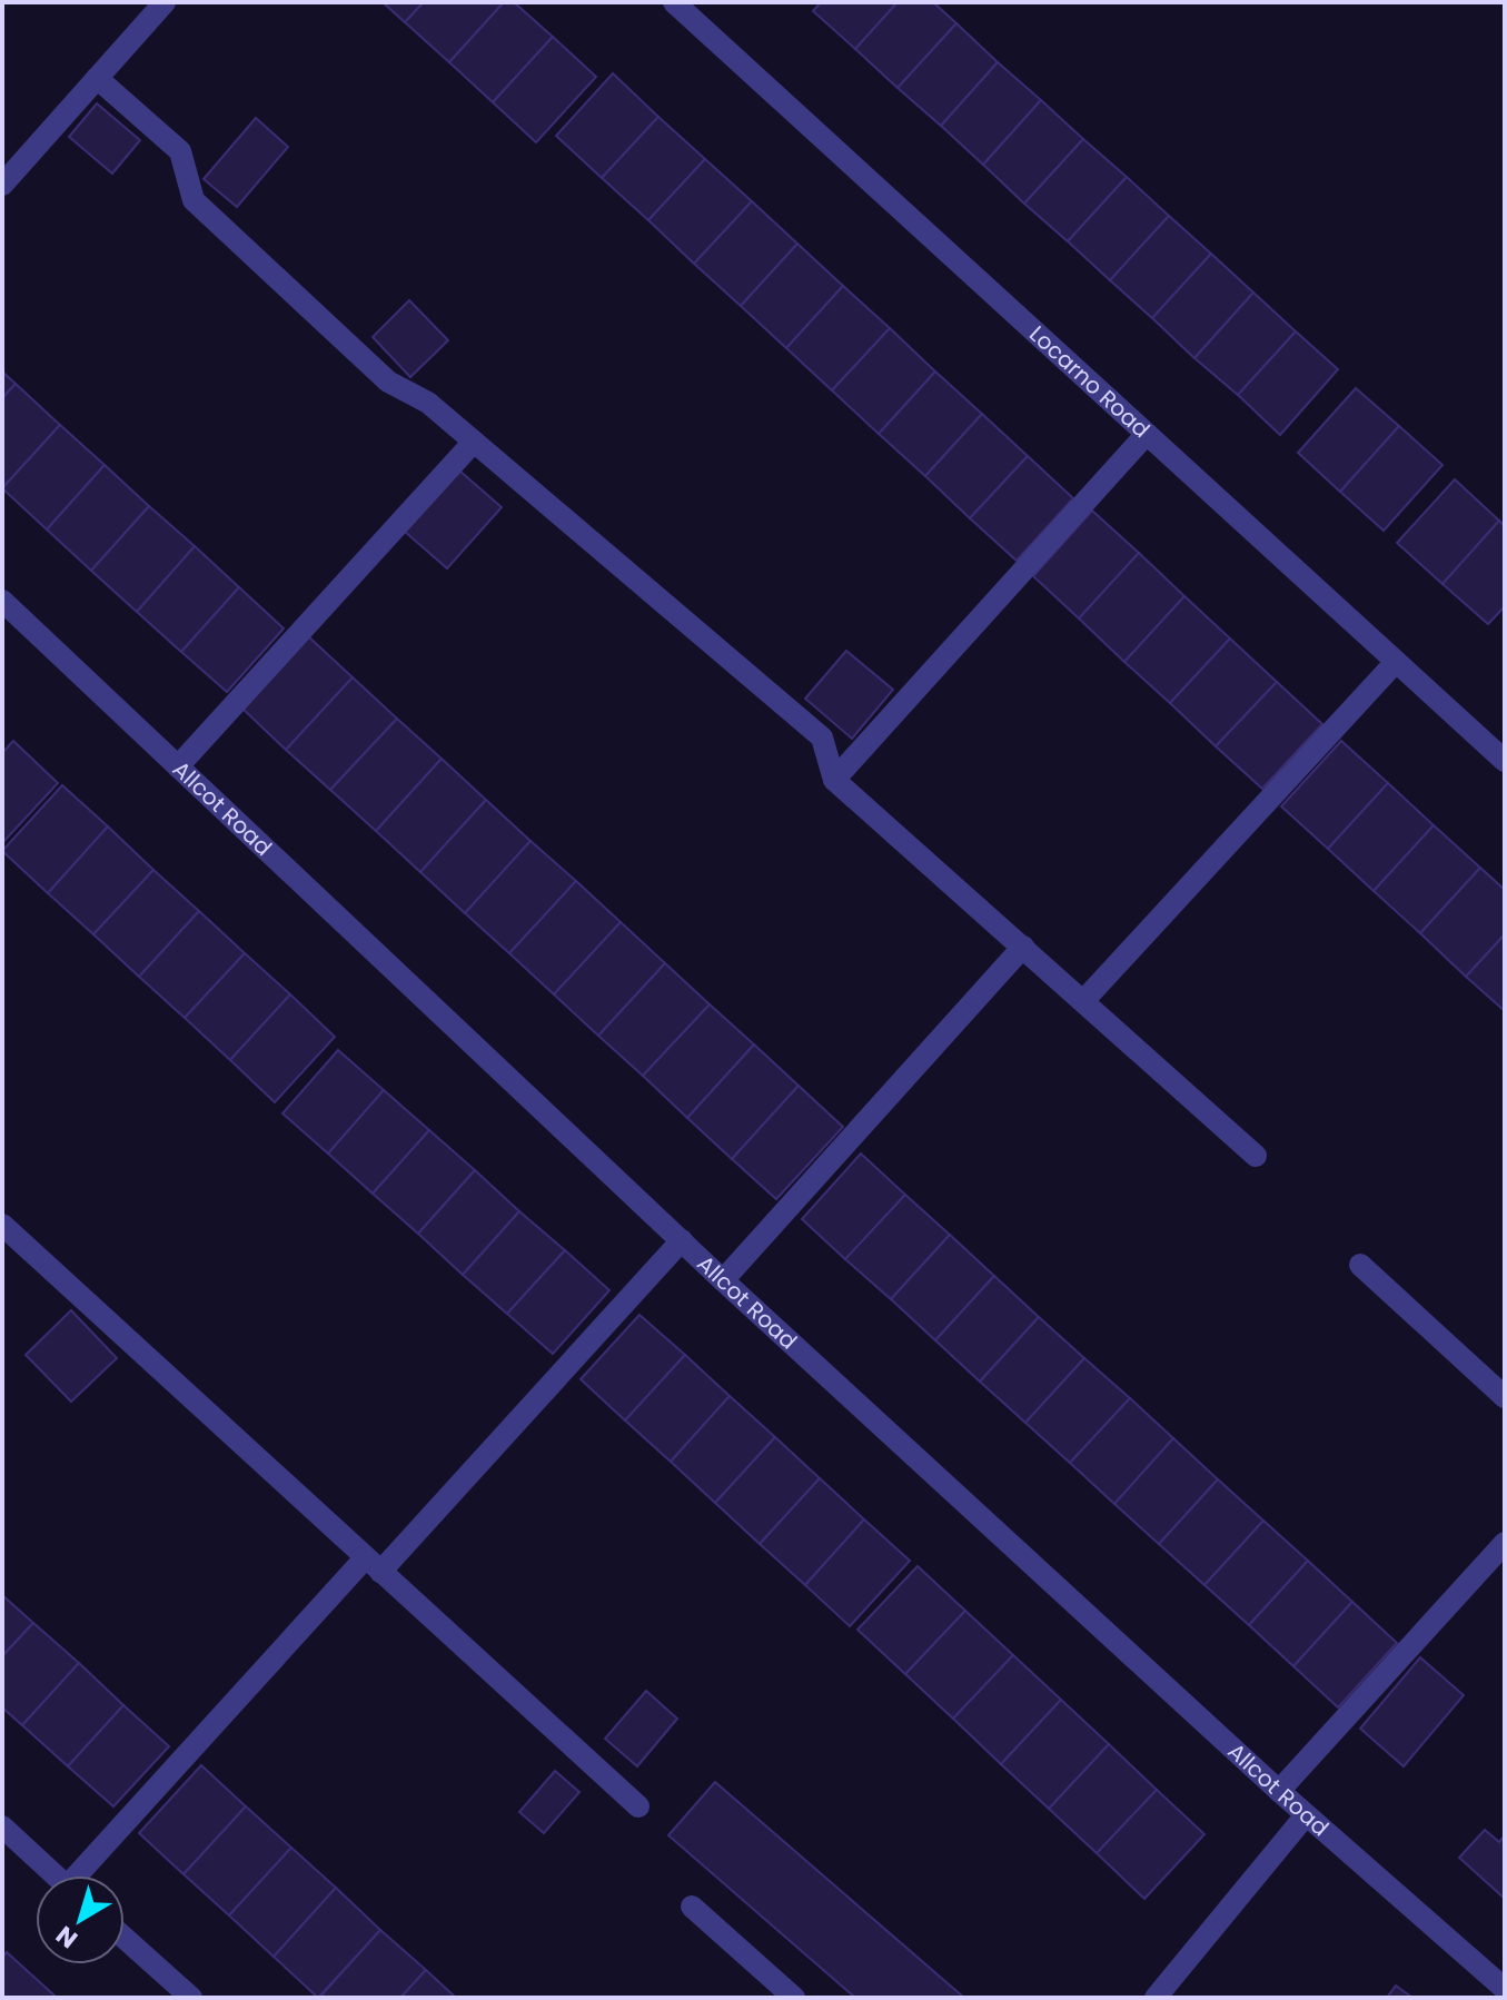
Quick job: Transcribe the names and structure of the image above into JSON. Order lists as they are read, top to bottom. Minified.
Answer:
{"streets":{"street":["Locarno Road","Allcot Road"]},"north":"bottom left"}
